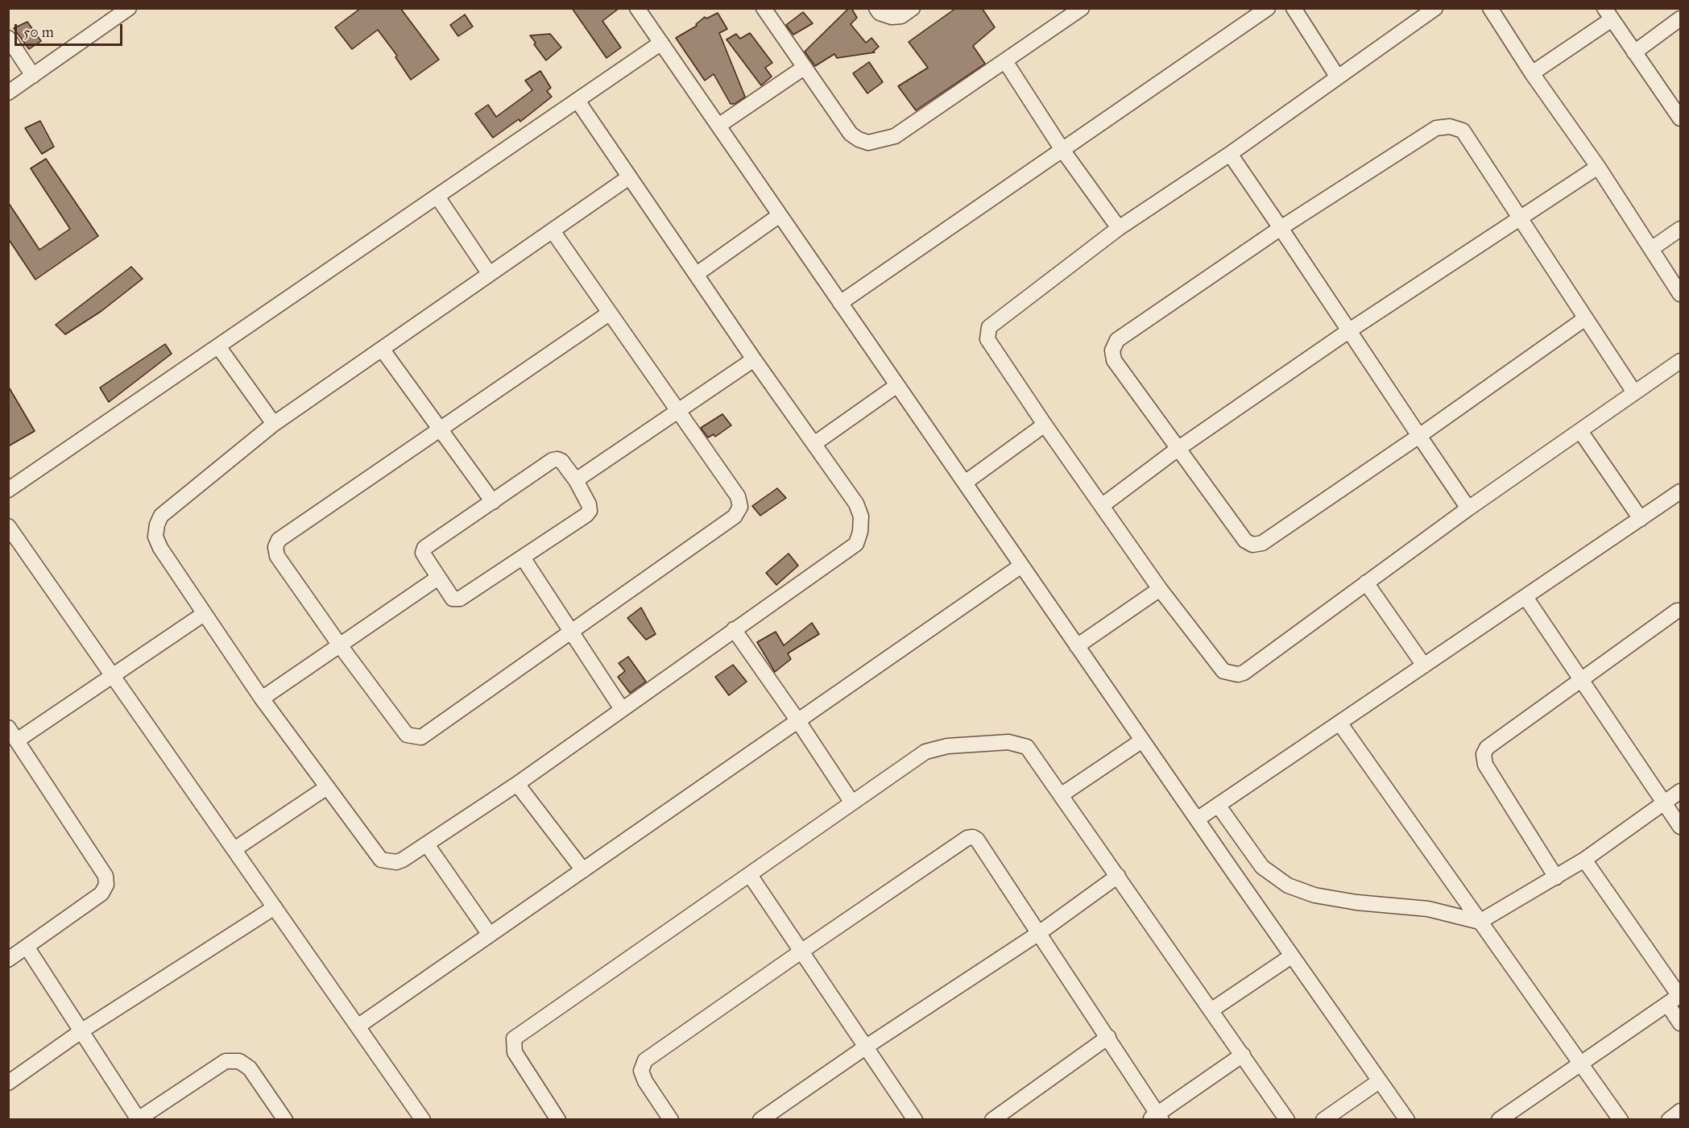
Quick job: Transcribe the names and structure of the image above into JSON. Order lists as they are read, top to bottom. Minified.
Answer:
{"scale_bar":"50 m"}
